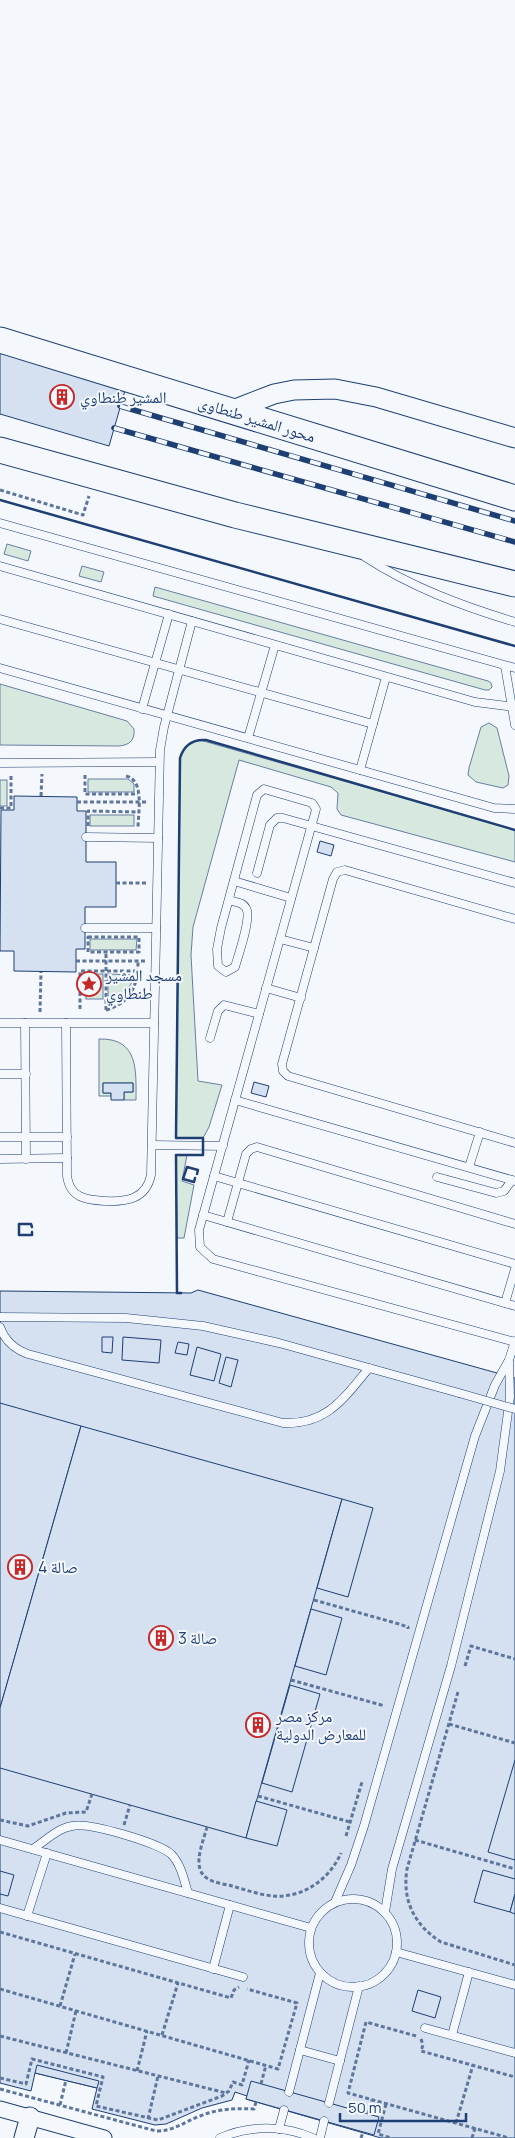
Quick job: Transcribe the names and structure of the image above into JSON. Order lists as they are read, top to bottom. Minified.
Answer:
{"streets":{"highway":["محور المشير طنطاوى"]},"places":{"building":["المشير طنطاوي","صالة 4","صالة 3","مركز مصر للمعارض الدولية"],"place":["مسجد المشير طنطاوي"]},"scale_bar":"50 m"}
